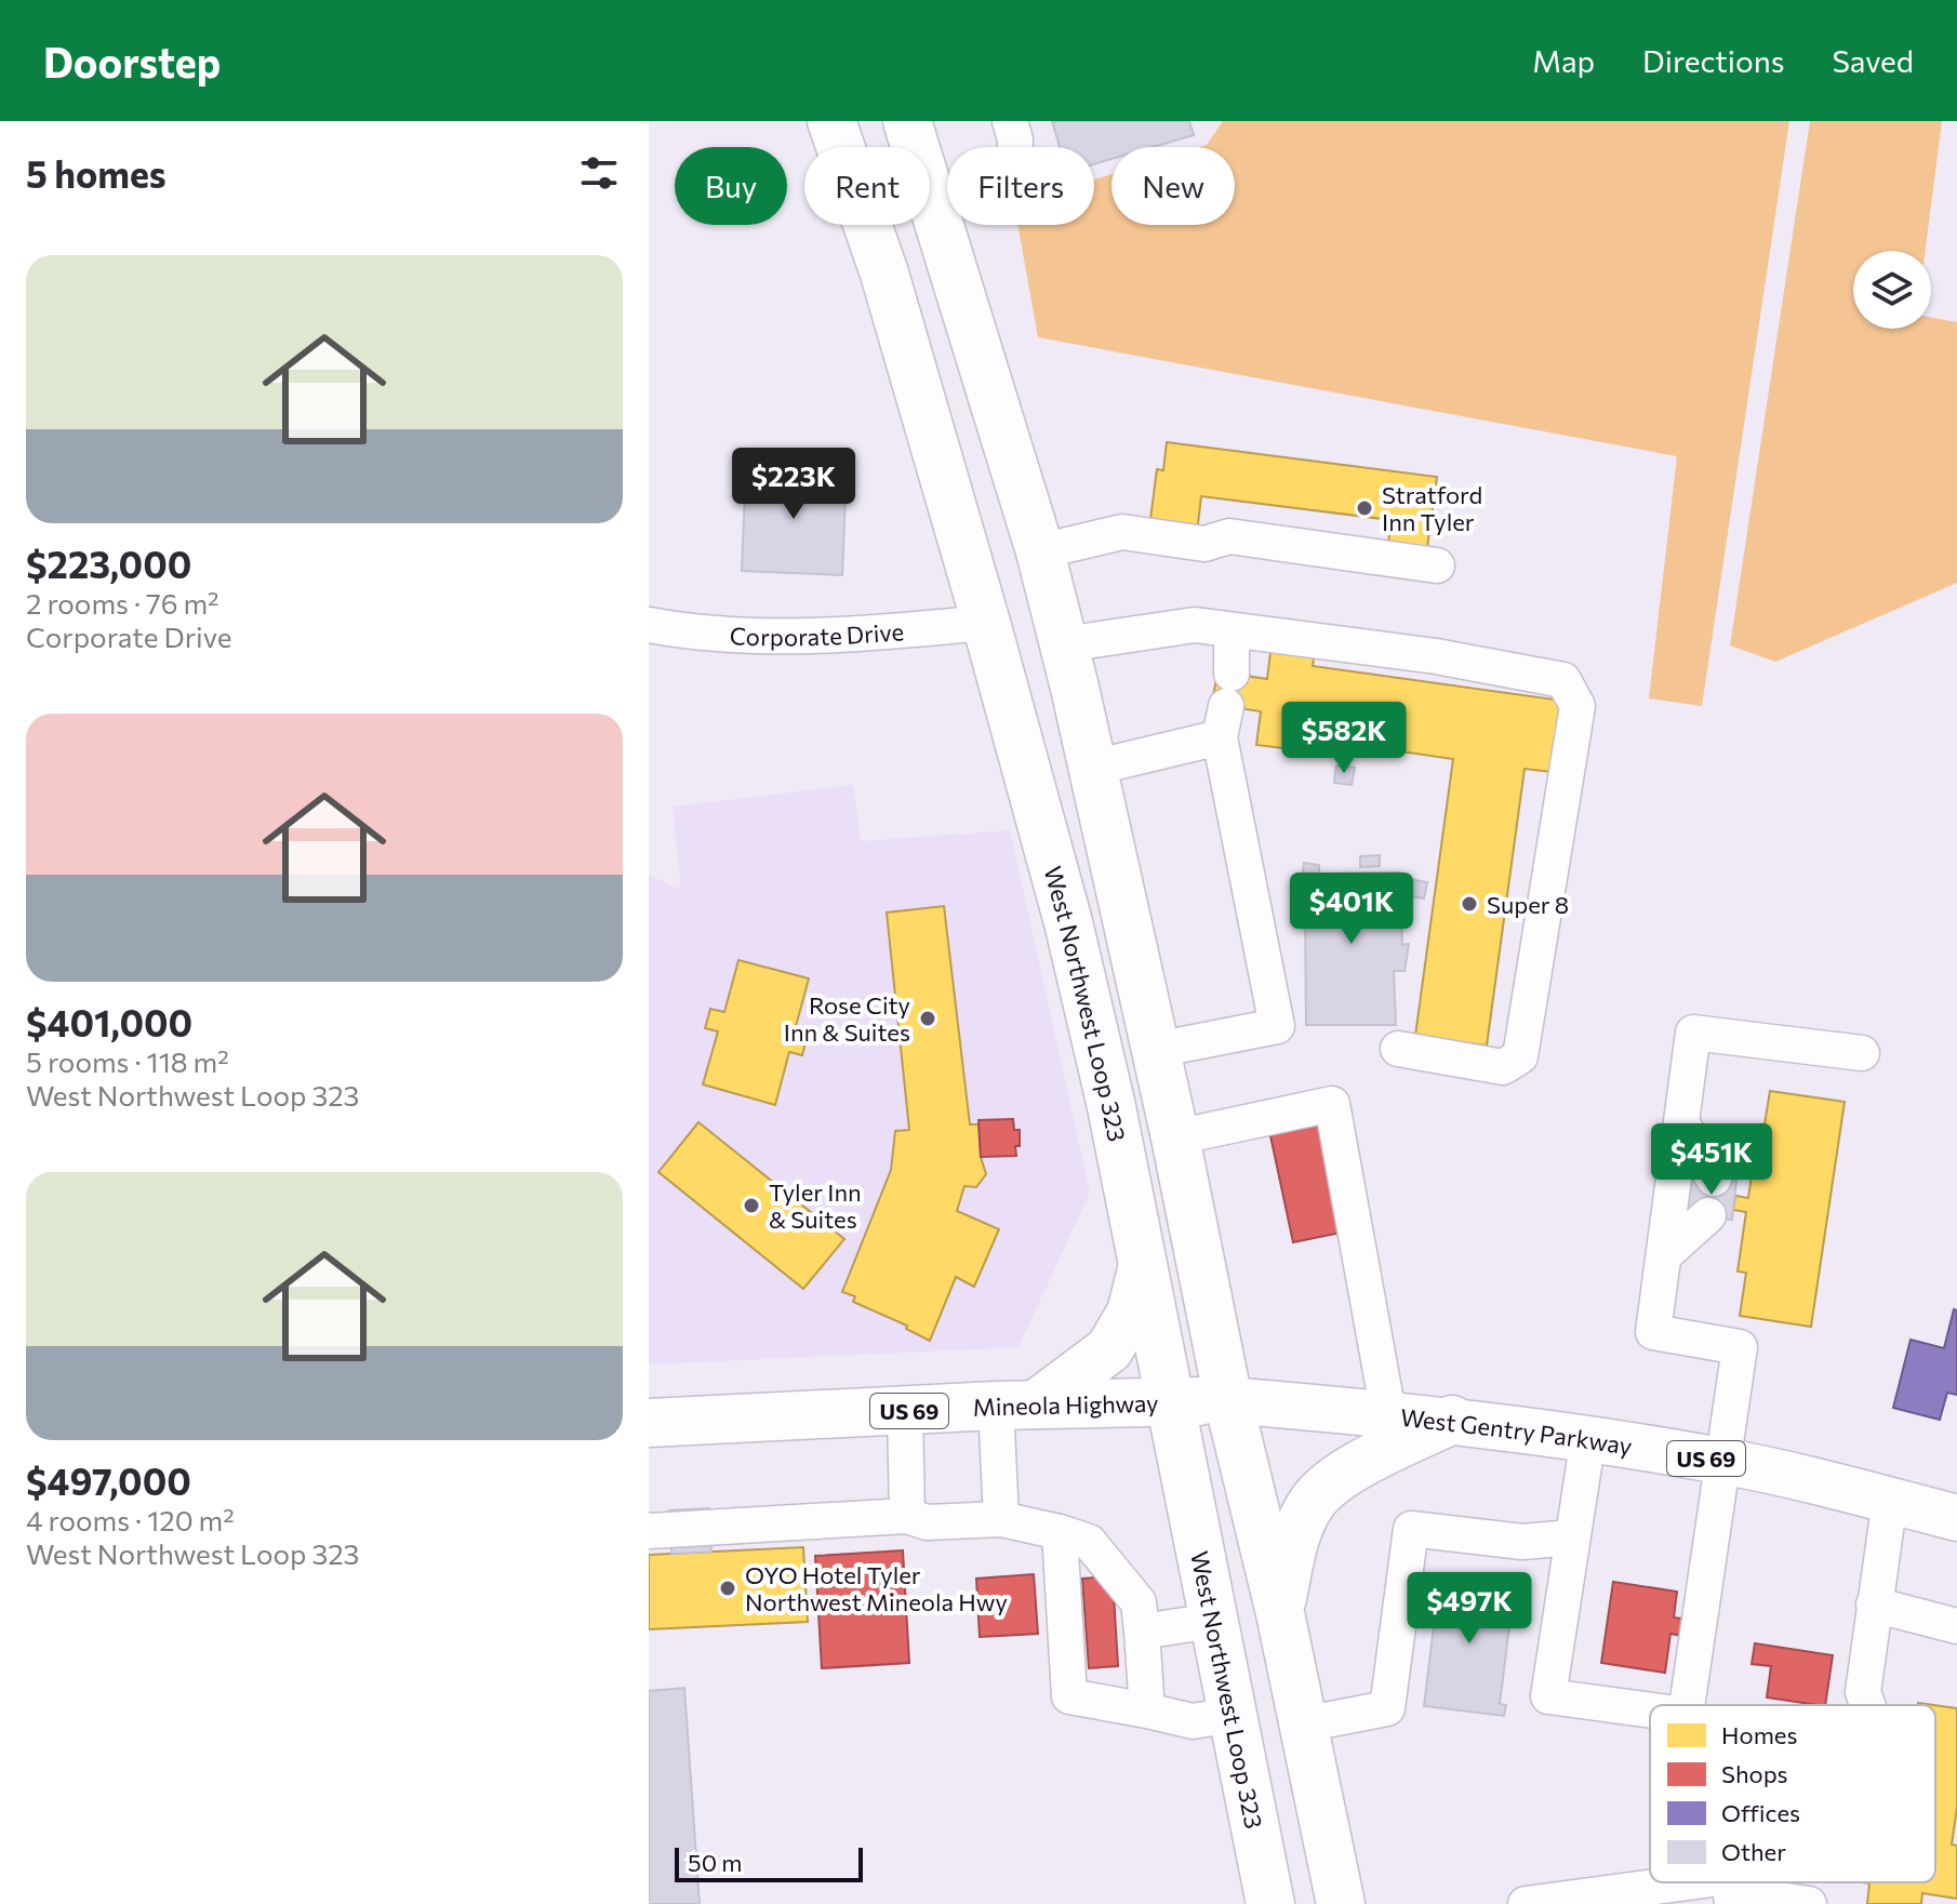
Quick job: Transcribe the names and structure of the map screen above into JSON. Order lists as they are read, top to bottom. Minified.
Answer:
{"streets":{"highway":["West Northwest Loop 323","Mineola Highway","US 69","West Gentry Parkway"],"street":["Corporate Drive"]},"crossings":[["Corporate Drive","West Northwest Loop 323"],["West Northwest Loop 323","Mineola Highway"],["West Northwest Loop 323","West Gentry Parkway"],["Mineola Highway","West Gentry Parkway"]],"places":["Stratford Inn Tyler","Super 8","Rose City Inn & Suites","Tyler Inn & Suites","OYO Hotel Tyler Northwest Mineola Hwy"],"legend":["Homes","Shops","Offices","Other"],"scale_bar":"50 m","page":{"header":"Doorstep","nav":["Map","Directions","Saved"],"heading":"5 homes","chip":["Buy","Rent","Filters","New"],"list":[{"name":"$223,000","note":"2 rooms · 76 m² · Corporate Drive"},{"name":"$401,000","note":"5 rooms · 118 m² · West Northwest Loop 323"},{"name":"$497,000","note":"4 rooms · 120 m² · West Northwest Loop 323"}],"price":["$223K","$582K","$401K","$451K","$497K"],"scale":"50 m"}}
